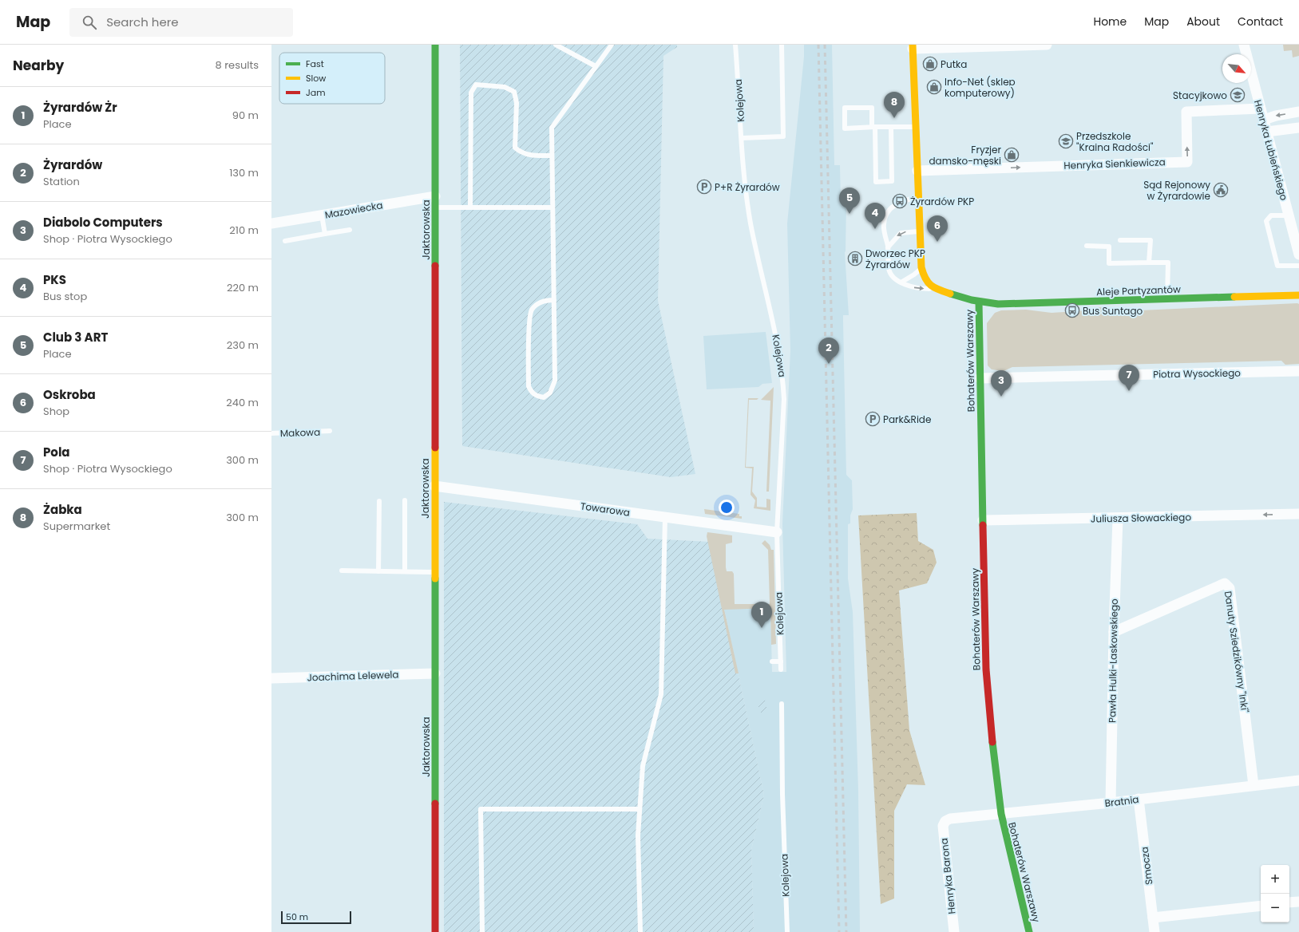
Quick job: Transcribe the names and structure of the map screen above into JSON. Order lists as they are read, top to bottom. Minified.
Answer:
{"streets":{"street":["Henryka Łubieńskiego","Henryka Sienkiewicza","Mazowiecka","Jaktorowska","Aleje Partyzantów","Bohaterów Warszawy","Piotra Wysockiego","Towarowa","Juliusza Słowackiego","Danuty Sziedzikówny \"Inki\"","Pawła Hulki-Laskowskiego","Joachima Lelewela","Bratnia","Smocza","Henryka Barona"],"lane":["Kolejowa","Makowa"]},"crossings":[["Kolejowa","Towarowa"],["Henryka Łubieńskiego","Henryka Sienkiewicza"],["Mazowiecka","Jaktorowska"],["Jaktorowska","Towarowa"],["Jaktorowska","Joachima Lelewela"],["Aleje Partyzantów","Bohaterów Warszawy"],["Bohaterów Warszawy","Piotra Wysockiego"],["Bohaterów Warszawy","Juliusza Słowackiego"],["Bohaterów Warszawy","Bratnia"],["Juliusza Słowackiego","Pawła Hulki-Laskowskiego"],["Danuty Sziedzikówny \"Inki\"","Pawła Hulki-Laskowskiego"],["Danuty Sziedzikówny \"Inki\"","Bratnia"],["Pawła Hulki-Laskowskiego","Bratnia"],["Bratnia","Smocza"],["Bratnia","Henryka Barona"]],"one_way":["Henryka Sienkiewicza","Juliusza Słowackiego"],"places":{"shop":["Putka","Info-Net (sklep komputerowy)","Fryzjer damsko-męski"],"school or university":["Stacyjkowo","Przedszkole \"Kraina Radości\""],"parking":["P+R Żyrardów","Park&Ride"],"public building":["Sąd Rejonowy w Żyrardowie"],"bus stop":["Żyrardów PKP","Bus Suntago"],"building":["Dworzec PKP Żyrardów"]},"legend":["Fast","Slow","Jam"],"scale_bar":"50 m","north":"bottom right","page":{"header":"Map","search":"Search here","nav":["Home","Map","About","Contact"],"heading":["Nearby","8 results"],"list":[{"mark":"1","name":"Żyrardów Żr","note":"Place","value":"90 m"},{"mark":"2","name":"Żyrardów","note":"Station","value":"130 m"},{"mark":"3","name":"Diabolo Computers","note":"Shop · Piotra Wysockiego","value":"210 m"},{"mark":"4","name":"PKS","note":"Bus stop","value":"220 m"},{"mark":"5","name":"Club 3 ART","note":"Place","value":"230 m"},{"mark":"6","name":"Oskroba","note":"Shop","value":"240 m"},{"mark":"7","name":"Pola","note":"Shop · Piotra Wysockiego","value":"300 m"},{"mark":"8","name":"Żabka","note":"Supermarket","value":"300 m"}],"pins":["8","5","4","6","2","7","3","1"],"map_buttons":["+","−"],"scale":"50 m"}}
